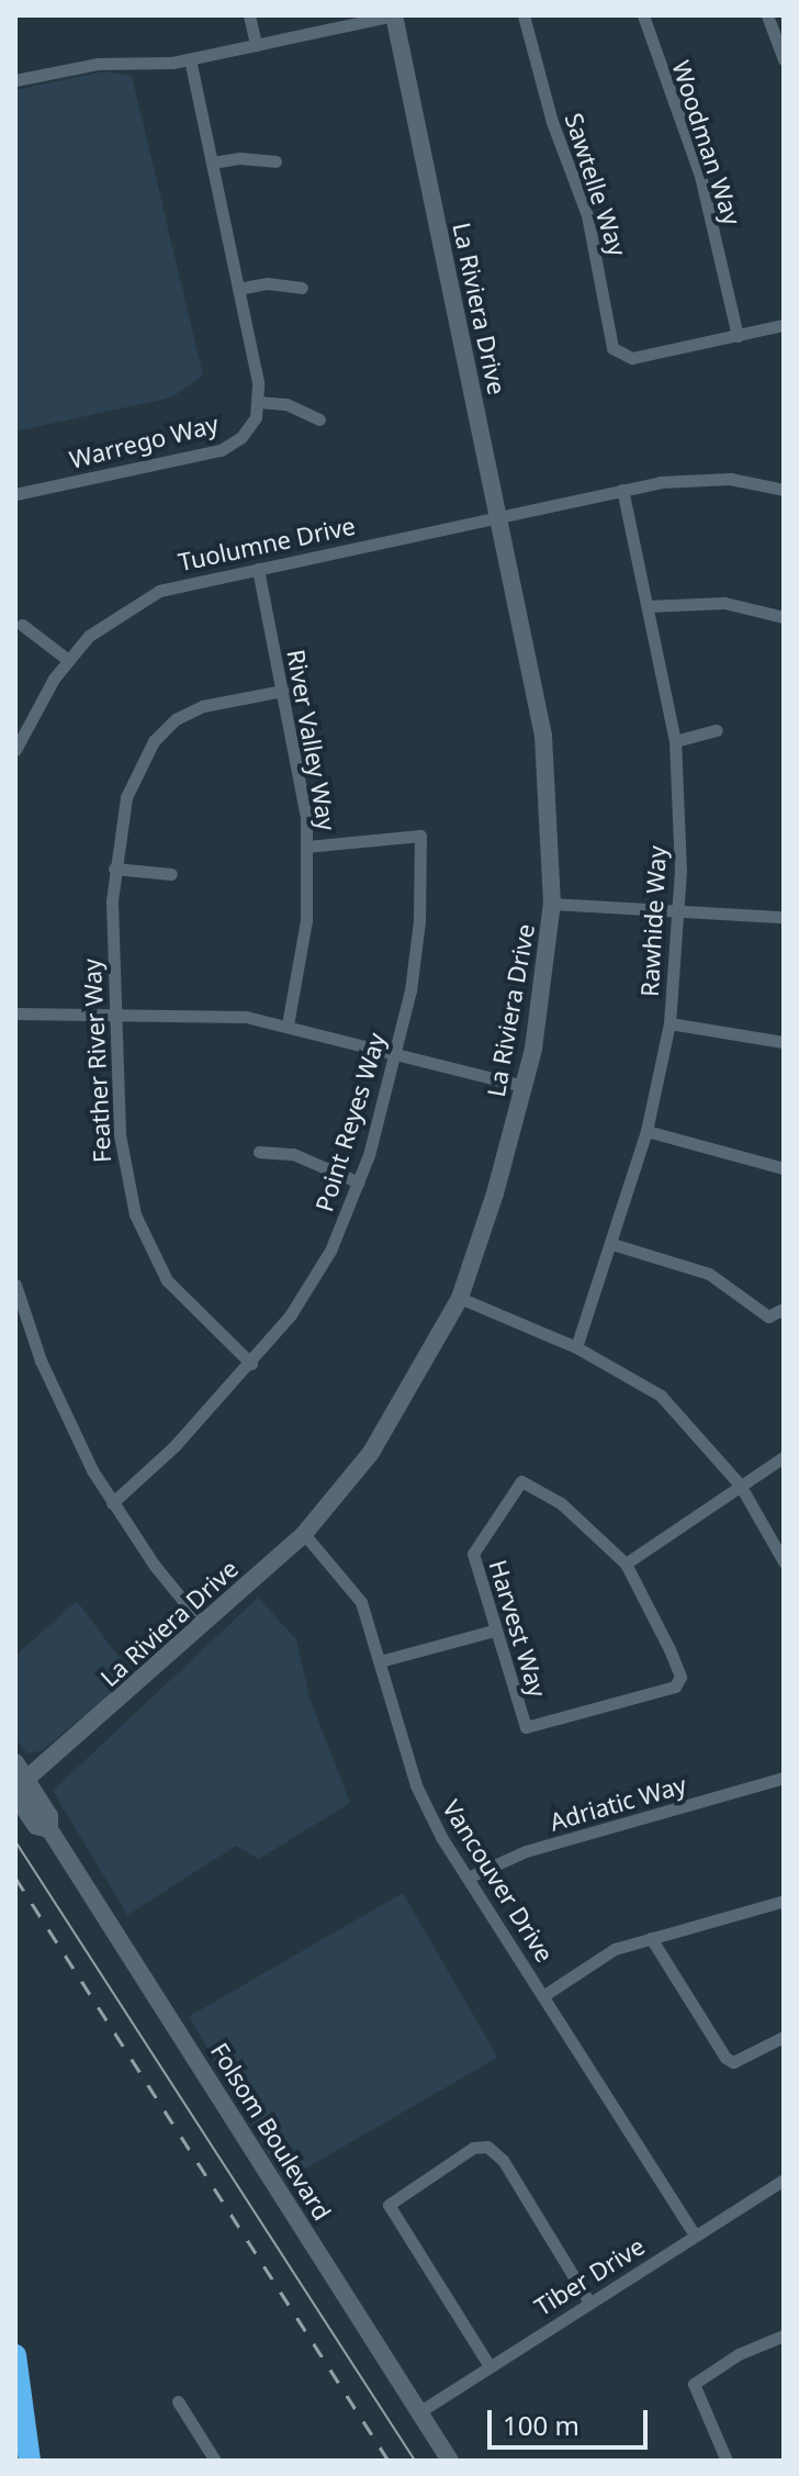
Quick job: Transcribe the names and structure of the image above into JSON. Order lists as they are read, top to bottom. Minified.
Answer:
{"streets":{"street":["Woodman Way","Sawtelle Way","La Riviera Drive","Warrego Way","Tuolumne Drive","River Valley Way","Rawhide Way","Feather River Way","Point Reyes Way","Harvest Way","Adriatic Way","Vancouver Drive","Folsom Boulevard","Tiber Drive"]},"crossings":[["Woodman Way","Sawtelle Way"],["La Riviera Drive","Tuolumne Drive"],["La Riviera Drive","Vancouver Drive"],["La Riviera Drive","Folsom Boulevard"],["Tuolumne Drive","River Valley Way"],["Tuolumne Drive","Rawhide Way"],["River Valley Way","Feather River Way"],["River Valley Way","Point Reyes Way"],["Feather River Way","Point Reyes Way"],["Adriatic Way","Vancouver Drive"],["Vancouver Drive","Tiber Drive"],["Folsom Boulevard","Tiber Drive"]],"scale_bar":"100 m"}
